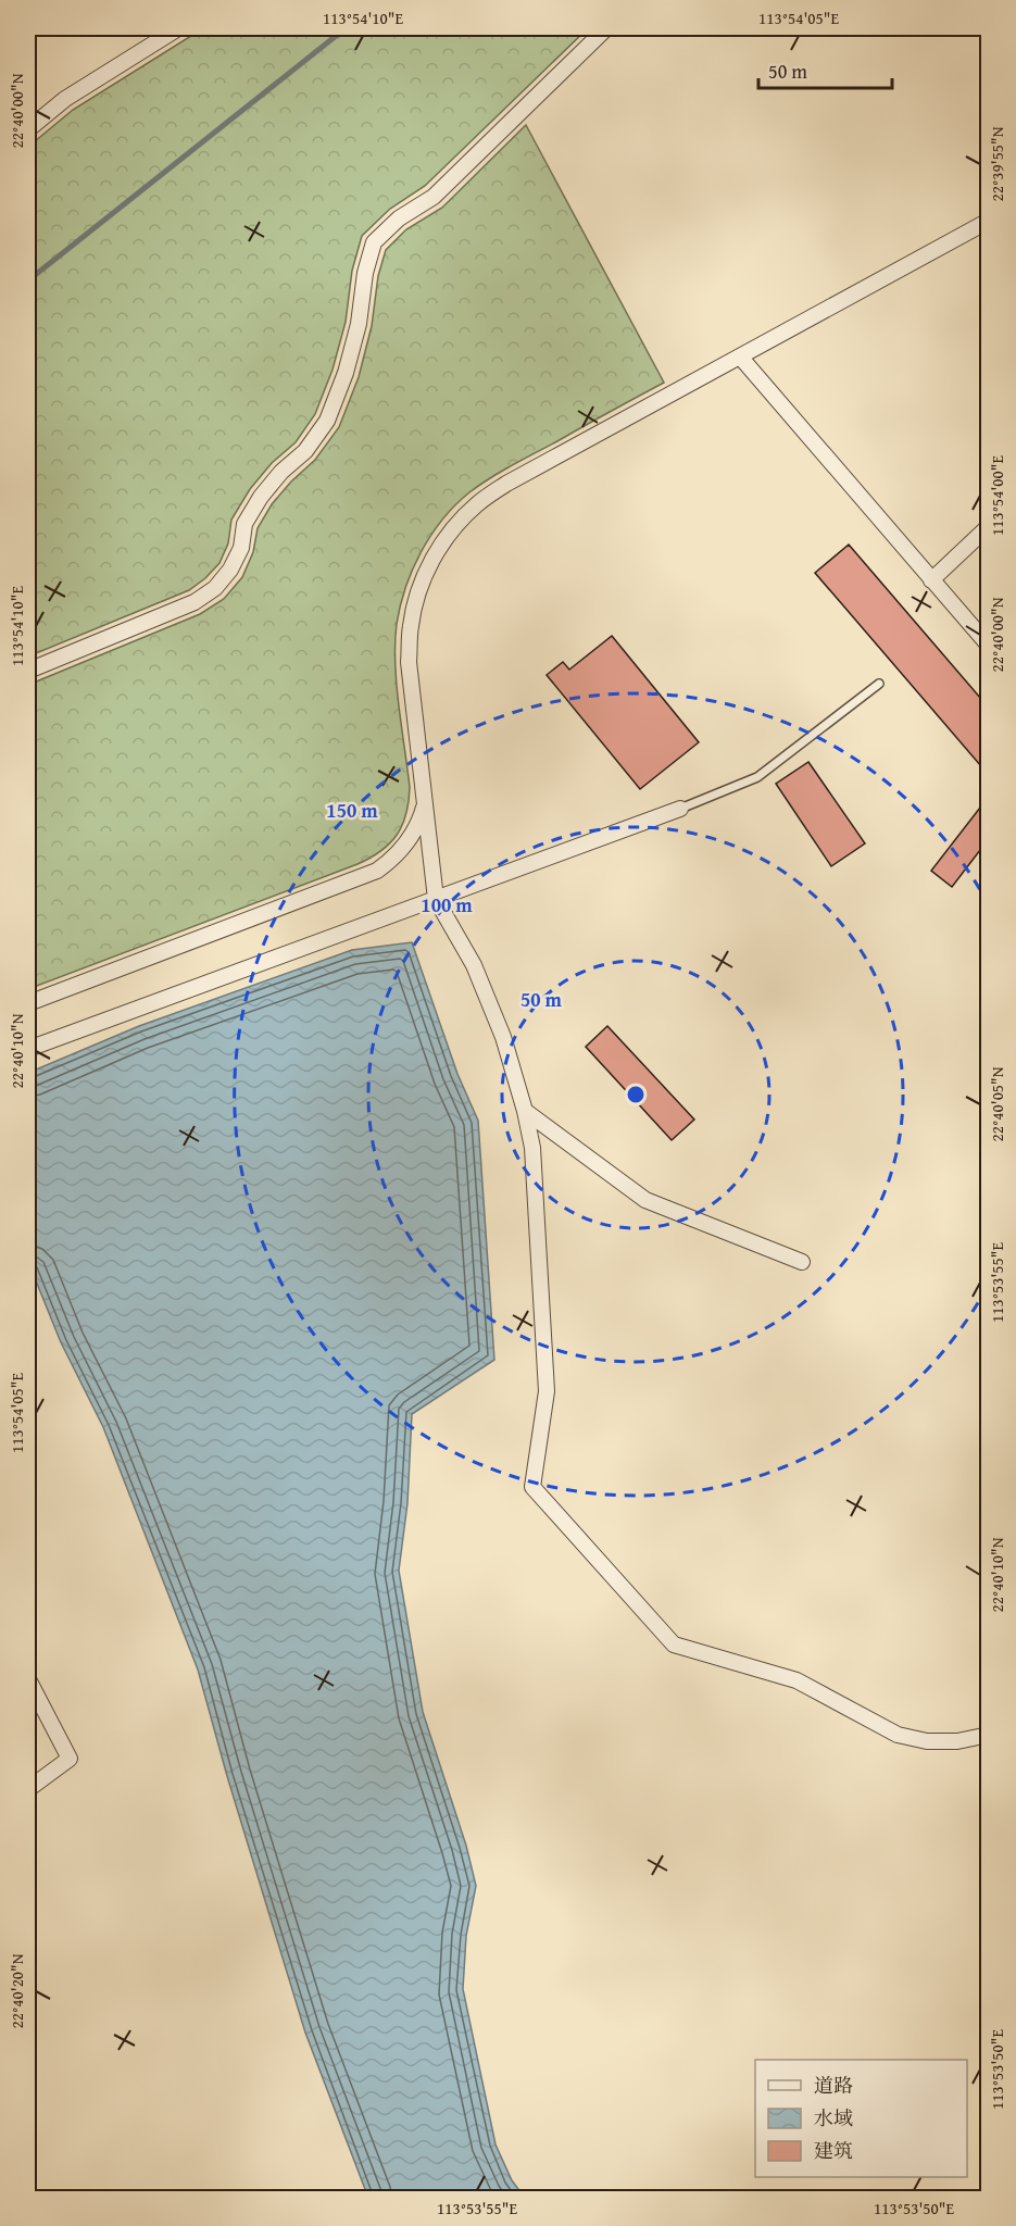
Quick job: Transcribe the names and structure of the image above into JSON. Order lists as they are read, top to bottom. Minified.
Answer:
{"legend":["道路","水域","建筑"],"scale_bar":"50 m","coordinates":["113°54'10\"E","113°54'05\"E","22°40'00\"N","22°39'55\"N","113°54'00\"E","22°40'10\"N","22°40'05\"N","113°53'55\"E","22°40'20\"N","113°53'50\"E"],"rings":["150 m","100 m","50 m"]}
